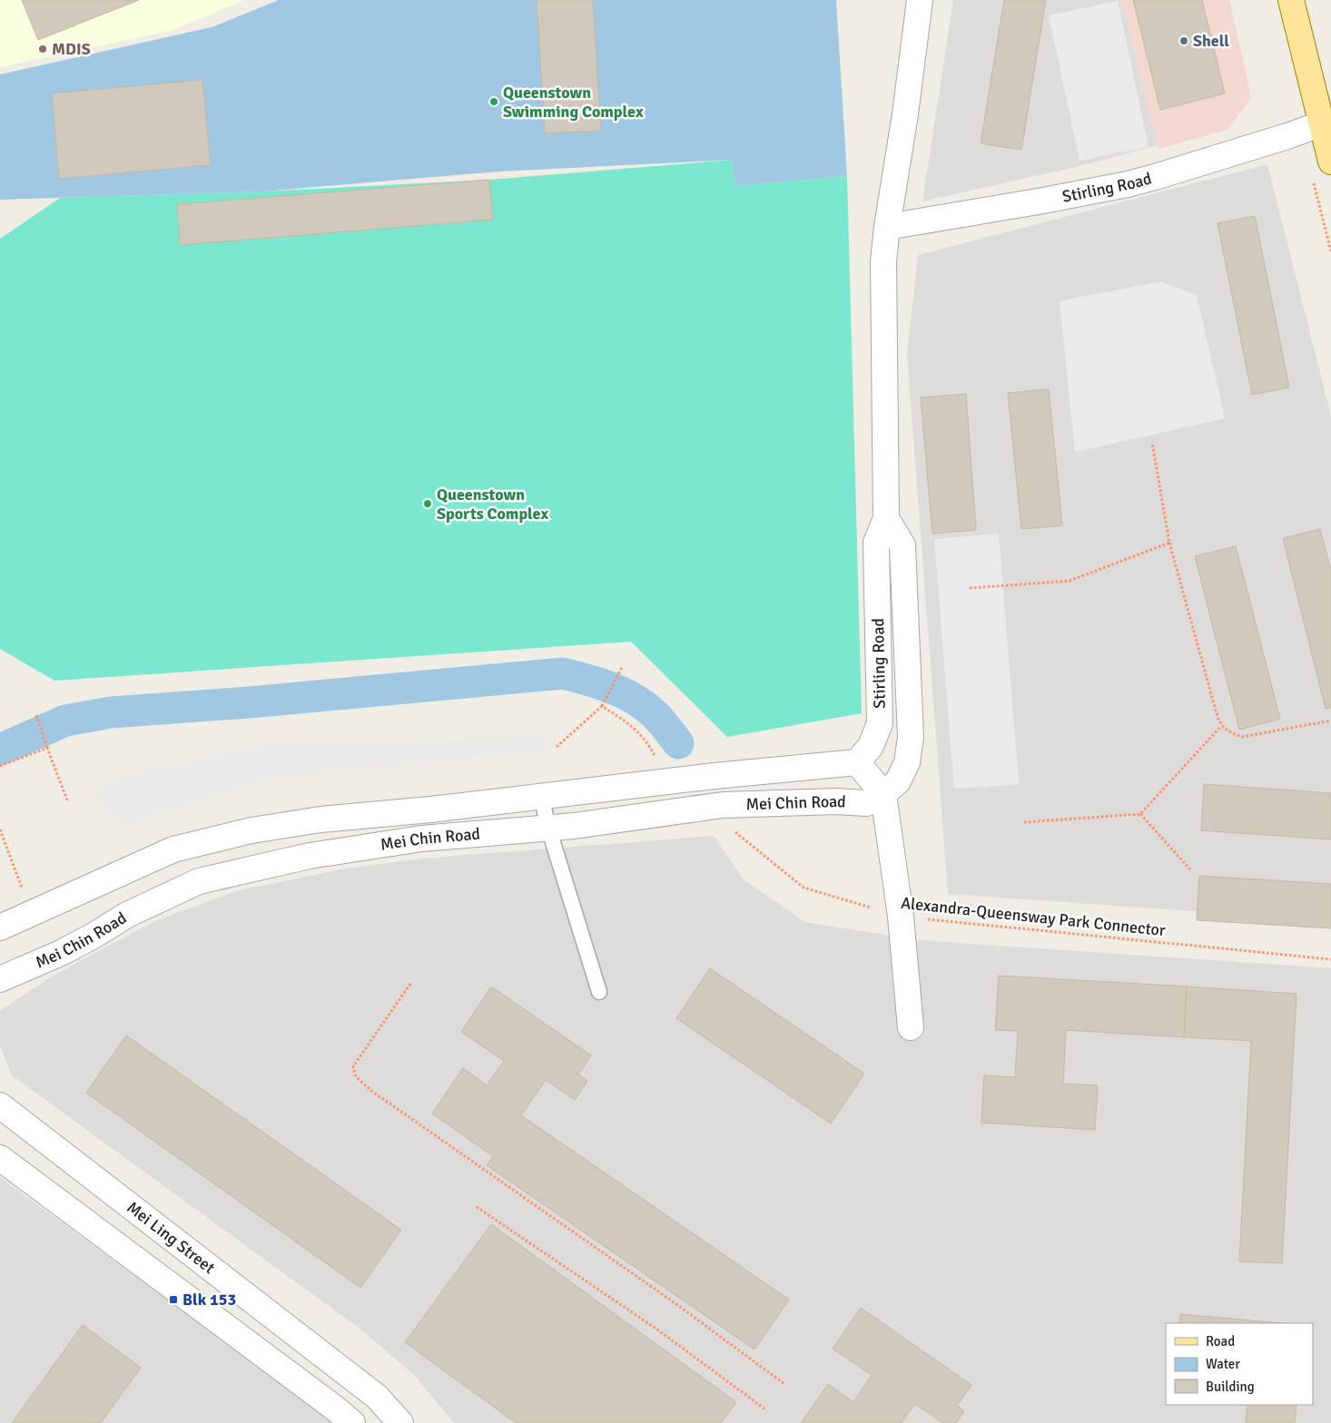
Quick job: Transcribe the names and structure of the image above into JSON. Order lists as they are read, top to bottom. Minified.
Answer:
{"streets":{"street":["Stirling Road","Mei Chin Road","Mei Ling Street"],"path":["Alexandra-Queensway Park Connector"]},"crossings":[["Stirling Road","Mei Chin Road"]],"places":{"other":["Shell","MDIS","Queenstown Swimming Complex","Queenstown Sports Complex"],"transit":["Blk 153"]},"legend":["Road","Water","Building"]}
